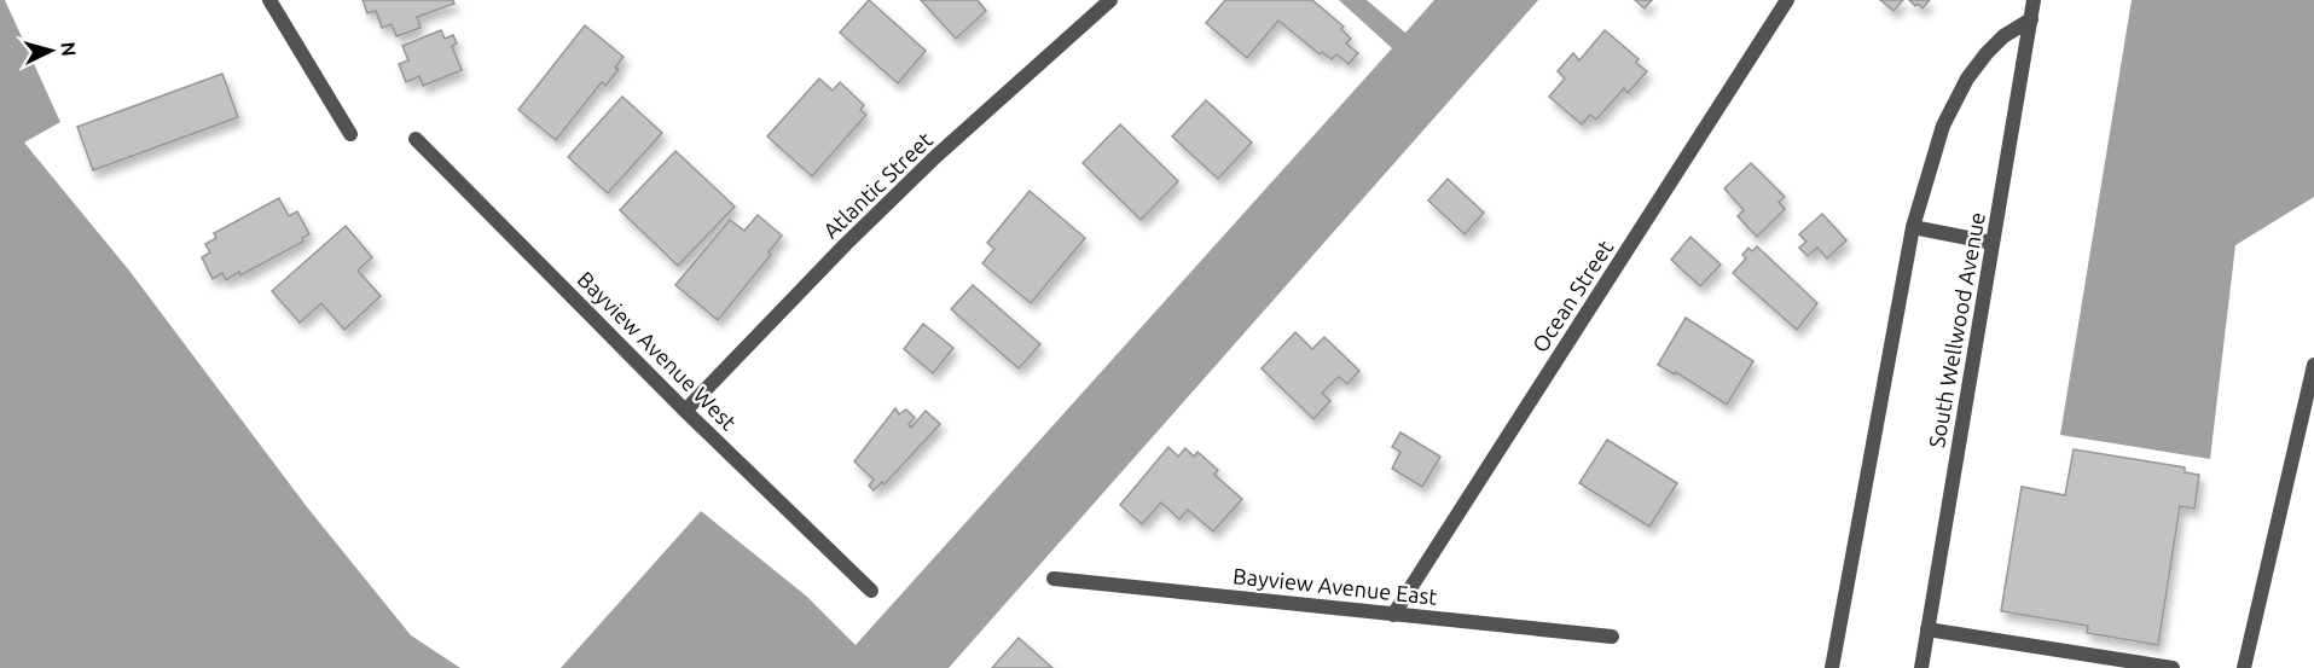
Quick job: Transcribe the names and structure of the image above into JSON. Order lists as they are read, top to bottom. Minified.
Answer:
{"streets":{"street":["Atlantic Street","Ocean Street","South Wellwood Avenue","Bayview Avenue West","Bayview Avenue East"]},"crossings":[["Atlantic Street","Bayview Avenue West"],["Ocean Street","Bayview Avenue East"]],"north":"right"}
